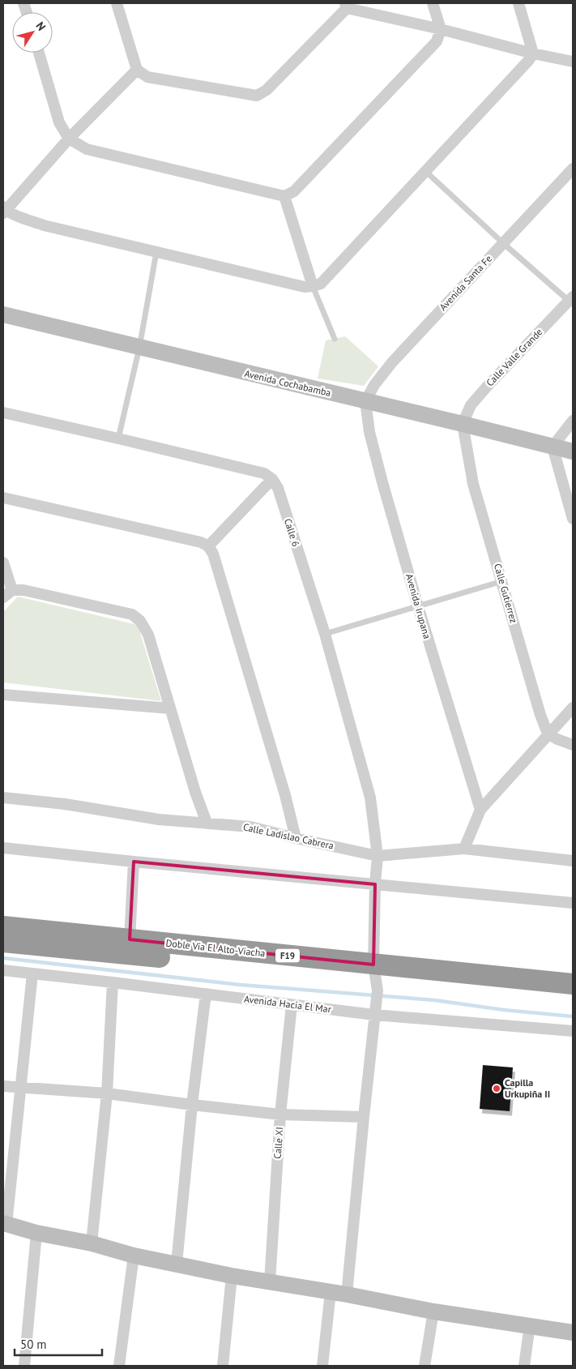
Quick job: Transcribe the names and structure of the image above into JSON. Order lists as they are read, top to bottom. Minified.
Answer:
{"streets":{"highway":["Doble Vía El Alto-Viacha","F19"],"street":["Avenida Santa Fe","Calle Valle Grande","Avenida Cochabamba","Calle 6","Calle Gutierrez","Avenida Irupana","Calle Ladislao Cabrera","Avenida Hacia El Mar","Calle XI"]},"crossings":[["Avenida Santa Fe","Avenida Cochabamba"],["Avenida Santa Fe","Avenida Irupana"],["Calle Valle Grande","Avenida Cochabamba"],["Calle Valle Grande","Calle Gutierrez"],["Avenida Cochabamba","Calle Gutierrez"],["Avenida Cochabamba","Avenida Irupana"],["Calle 6","Calle Ladislao Cabrera"],["Calle 6","Doble Vía El Alto-Viacha"],["Calle 6","Avenida Hacia El Mar"],["Avenida Hacia El Mar","Calle XI"]],"places":["Capilla Urkupiña II"],"scale_bar":"50 m","north":"top right"}
